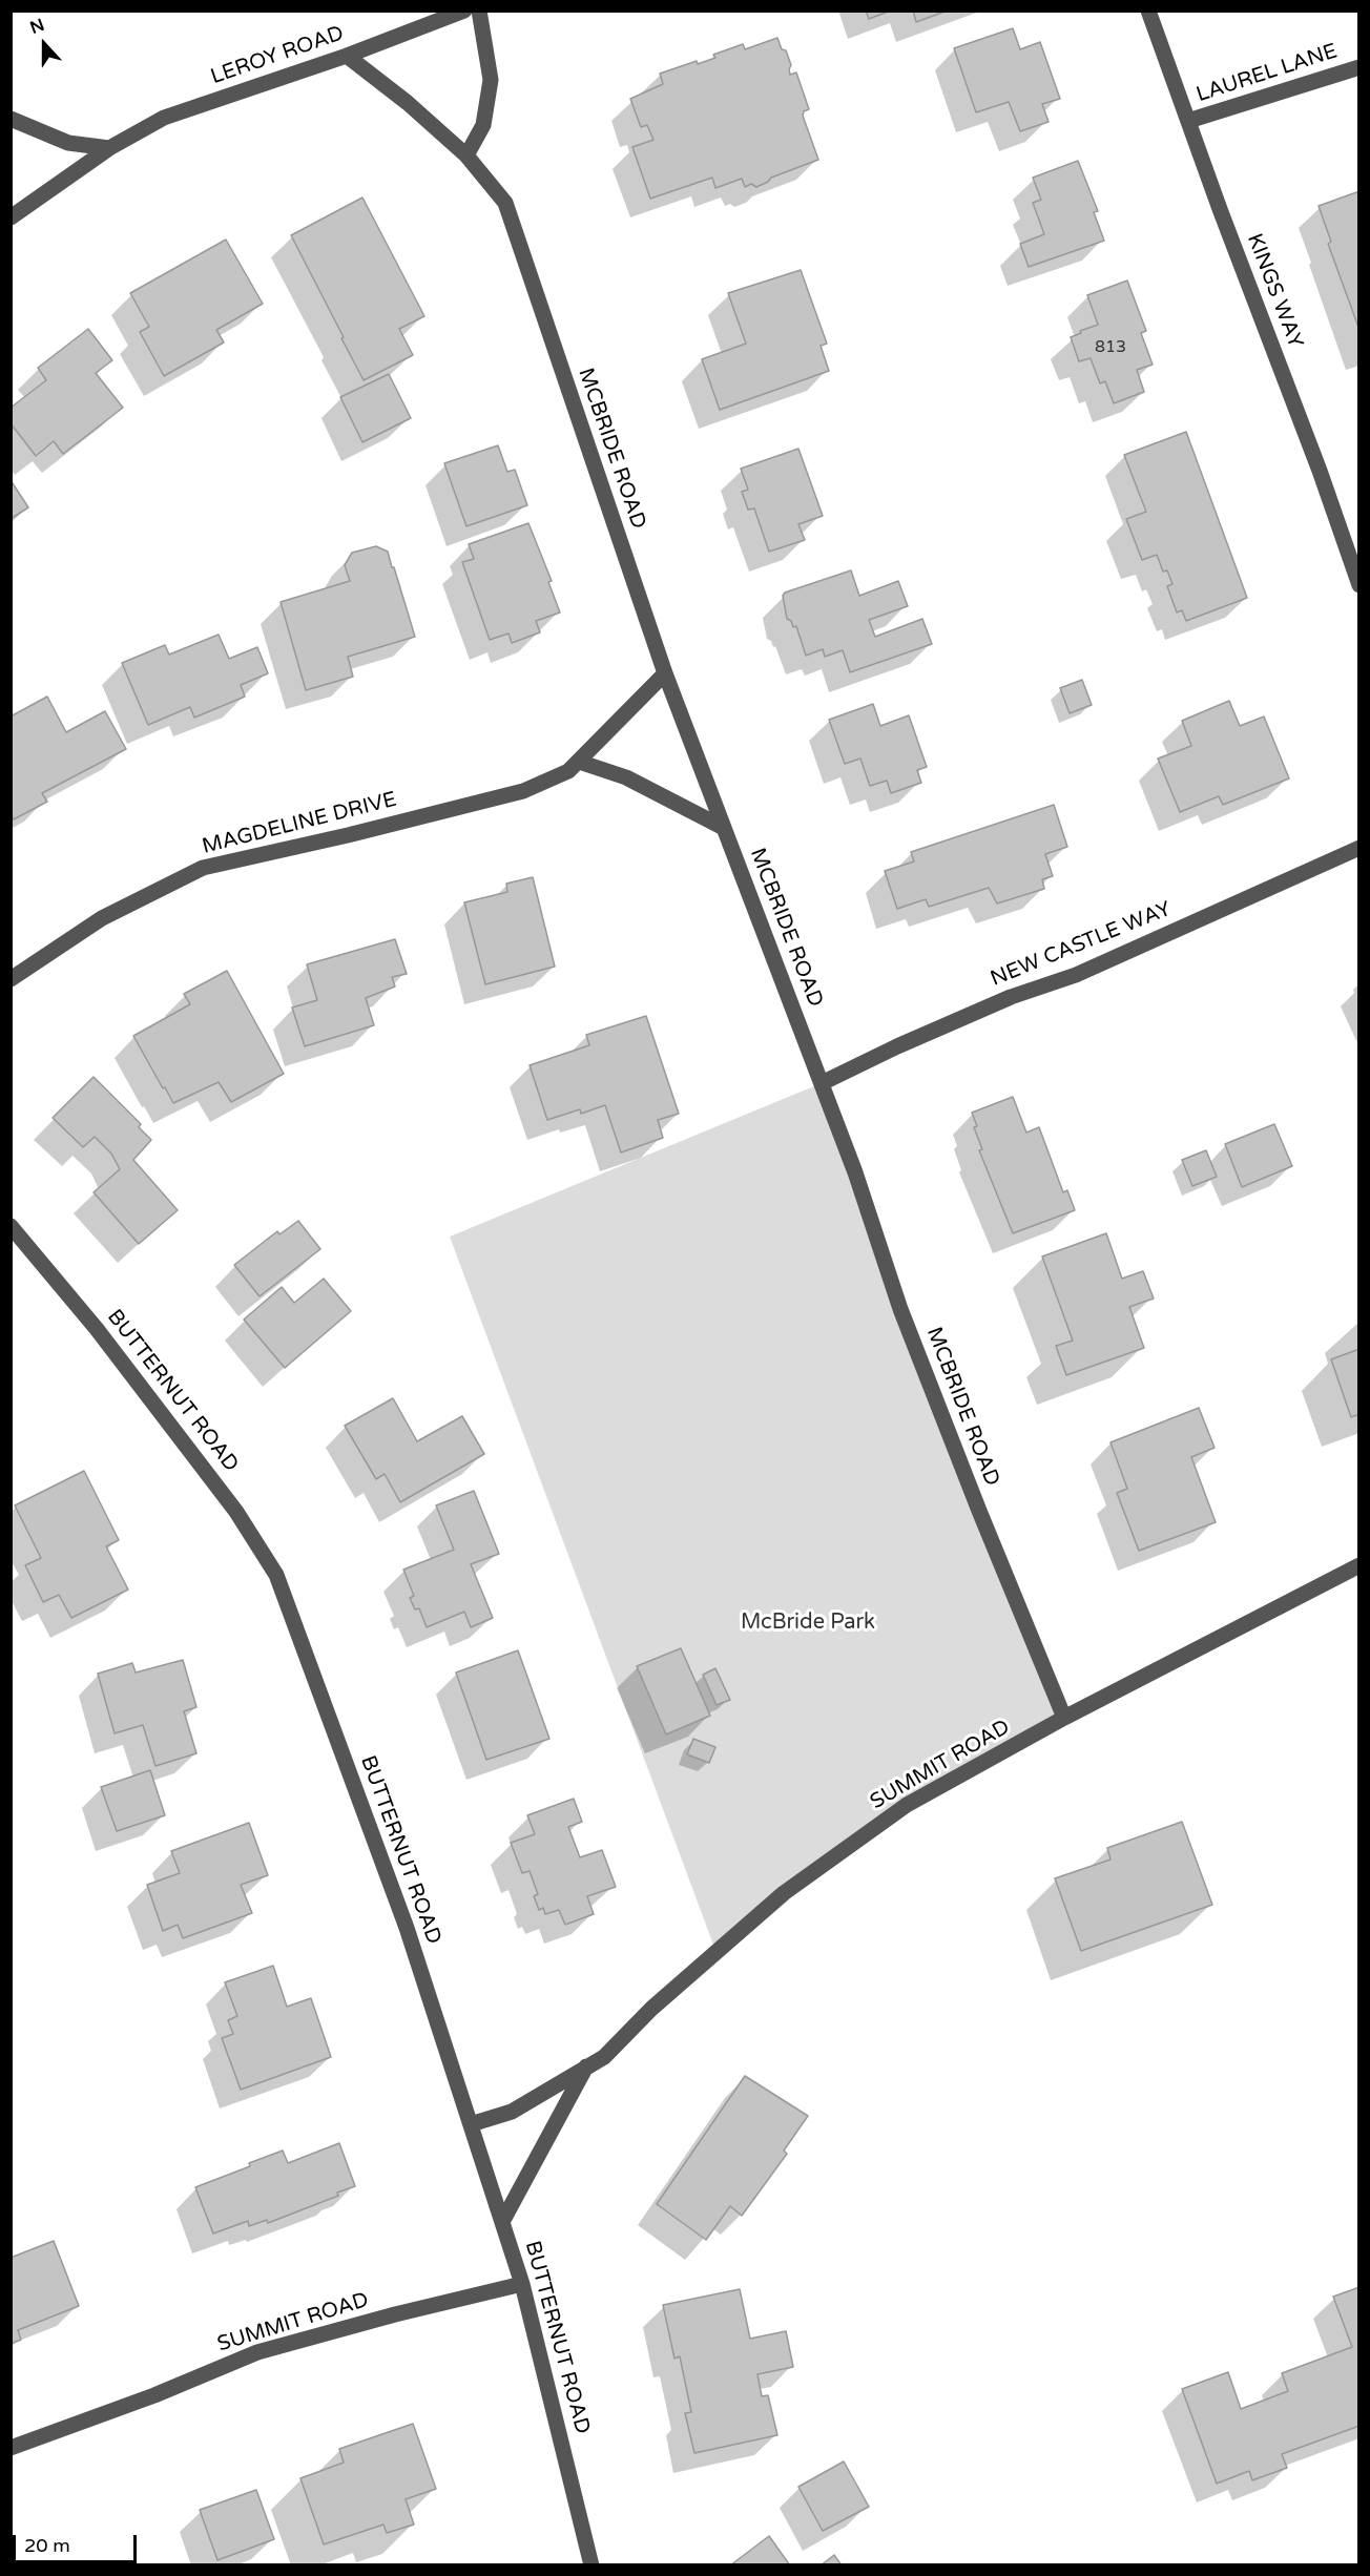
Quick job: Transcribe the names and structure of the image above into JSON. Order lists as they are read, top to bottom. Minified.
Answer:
{"streets":{"street":["LEROY ROAD","LAUREL LANE","KINGS WAY","MCBRIDE ROAD","MAGDELINE DRIVE","NEW CASTLE WAY","BUTTERNUT ROAD","SUMMIT ROAD"]},"crossings":[["LEROY ROAD","MCBRIDE ROAD"],["LAUREL LANE","KINGS WAY"],["MCBRIDE ROAD","MAGDELINE DRIVE"],["MCBRIDE ROAD","NEW CASTLE WAY"],["MCBRIDE ROAD","SUMMIT ROAD"],["BUTTERNUT ROAD","SUMMIT ROAD"]],"parks":["McBride Park"],"house_numbers":["813"],"scale_bar":"20 m","north":"top"}
